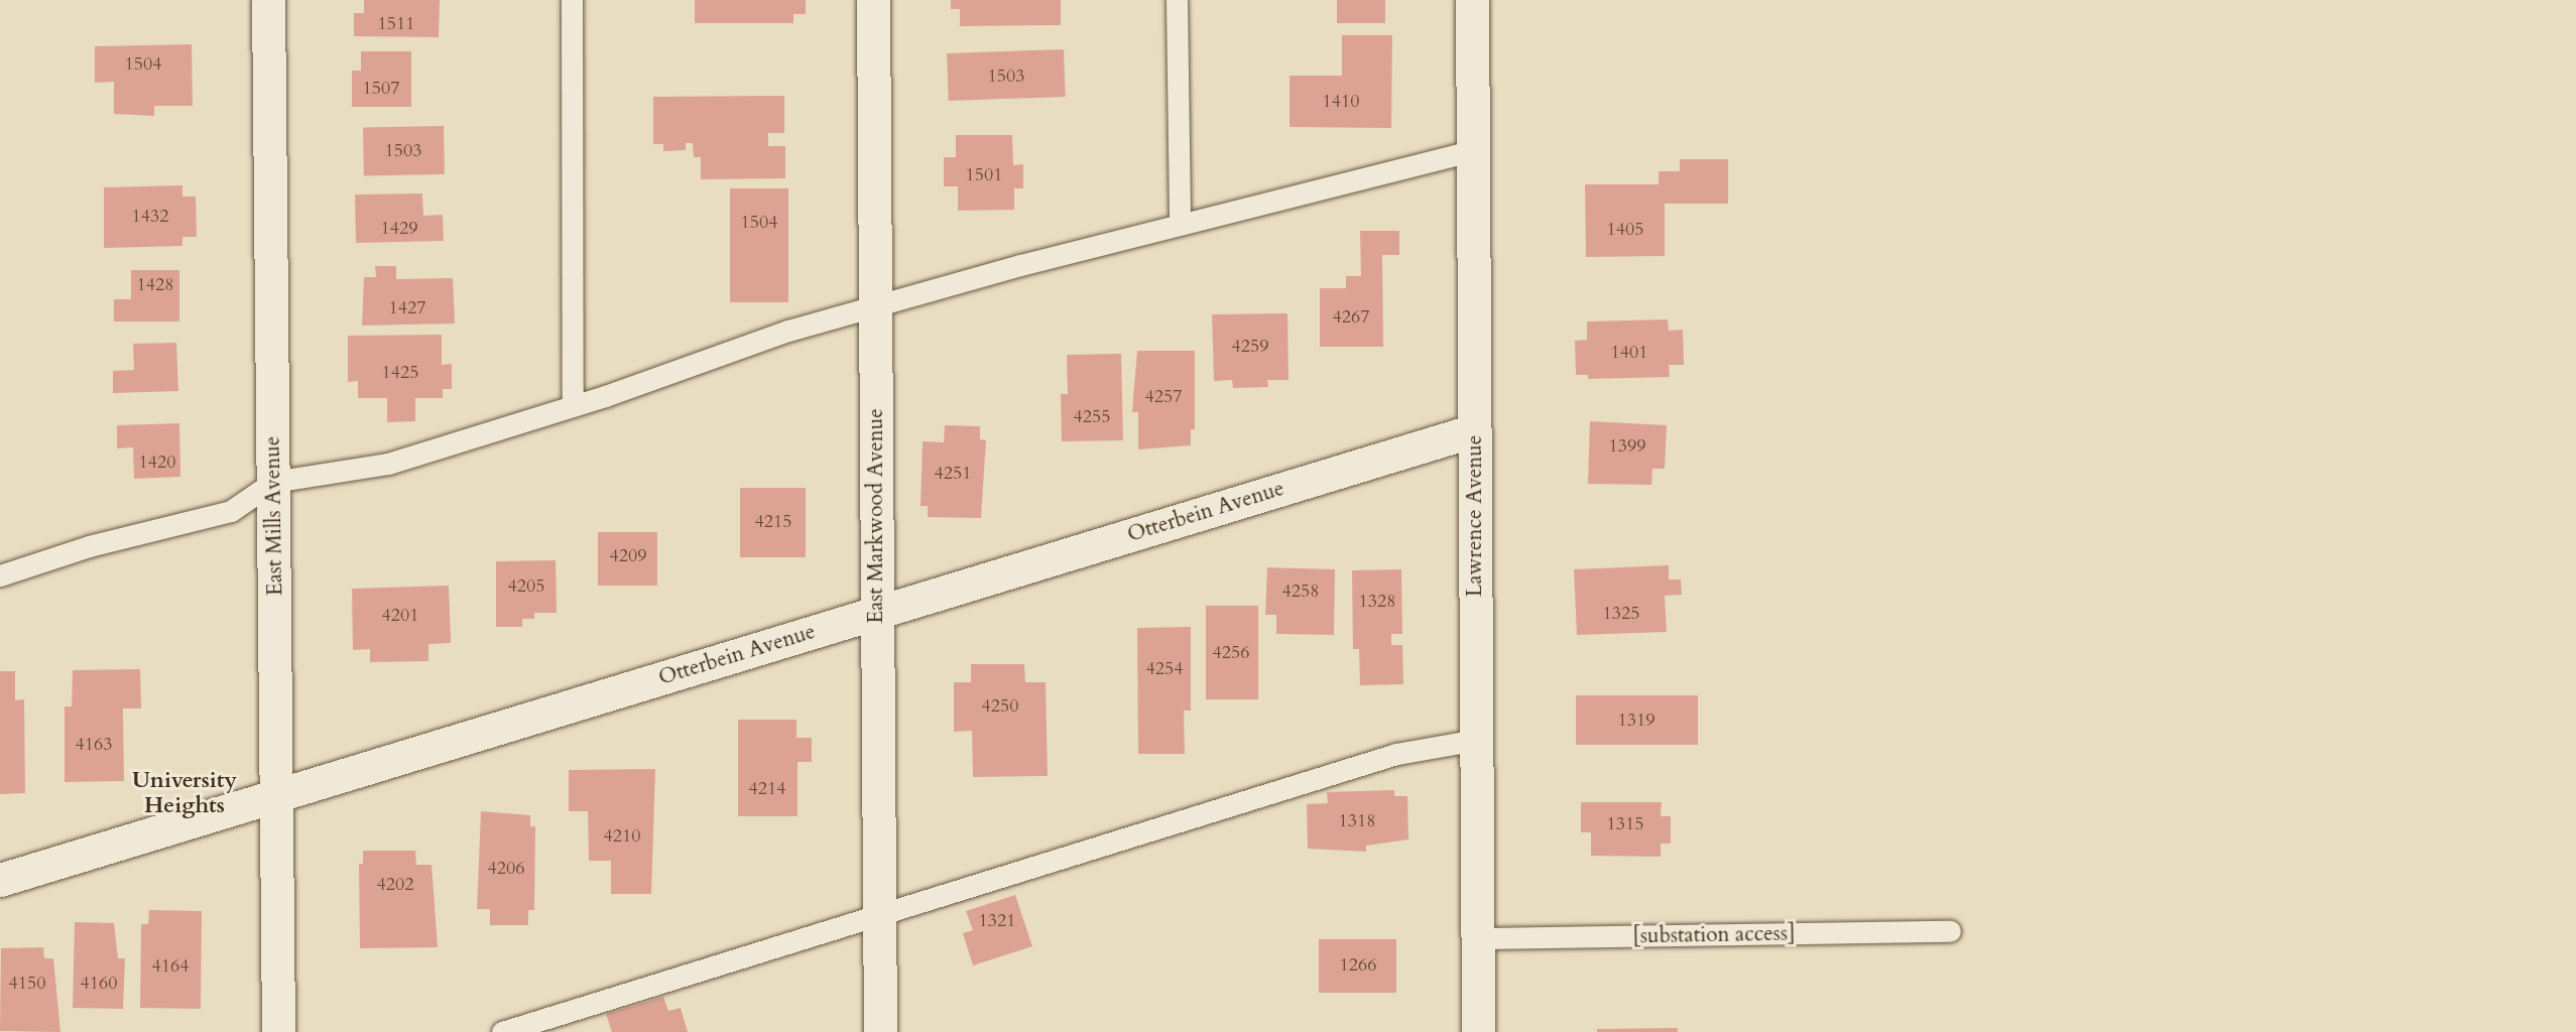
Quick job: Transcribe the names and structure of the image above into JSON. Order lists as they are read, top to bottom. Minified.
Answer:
{"streets":{"street":["Otterbein Avenue","East Mills Avenue","East Markwood Avenue","Lawrence Avenue"],"lane":["[substation access]"]},"crossings":[["Otterbein Avenue","East Mills Avenue"],["Otterbein Avenue","East Markwood Avenue"],["Otterbein Avenue","Lawrence Avenue"],["Lawrence Avenue","[substation access]"]],"districts":["University Heights"],"house_numbers":["1511","1504","1503","1507","1410","1503","1501","1432","1504","1429","1405","1428","1427","4267","4259","1401","1425","4257","4255","1399","1420","4251","4215","4209","4205","4258","1328","1325","4201","4256","4254","4250","1319","4163","4214","1318","1315","4210","4206","4202","1321","1266","4164","4150","4160"]}
